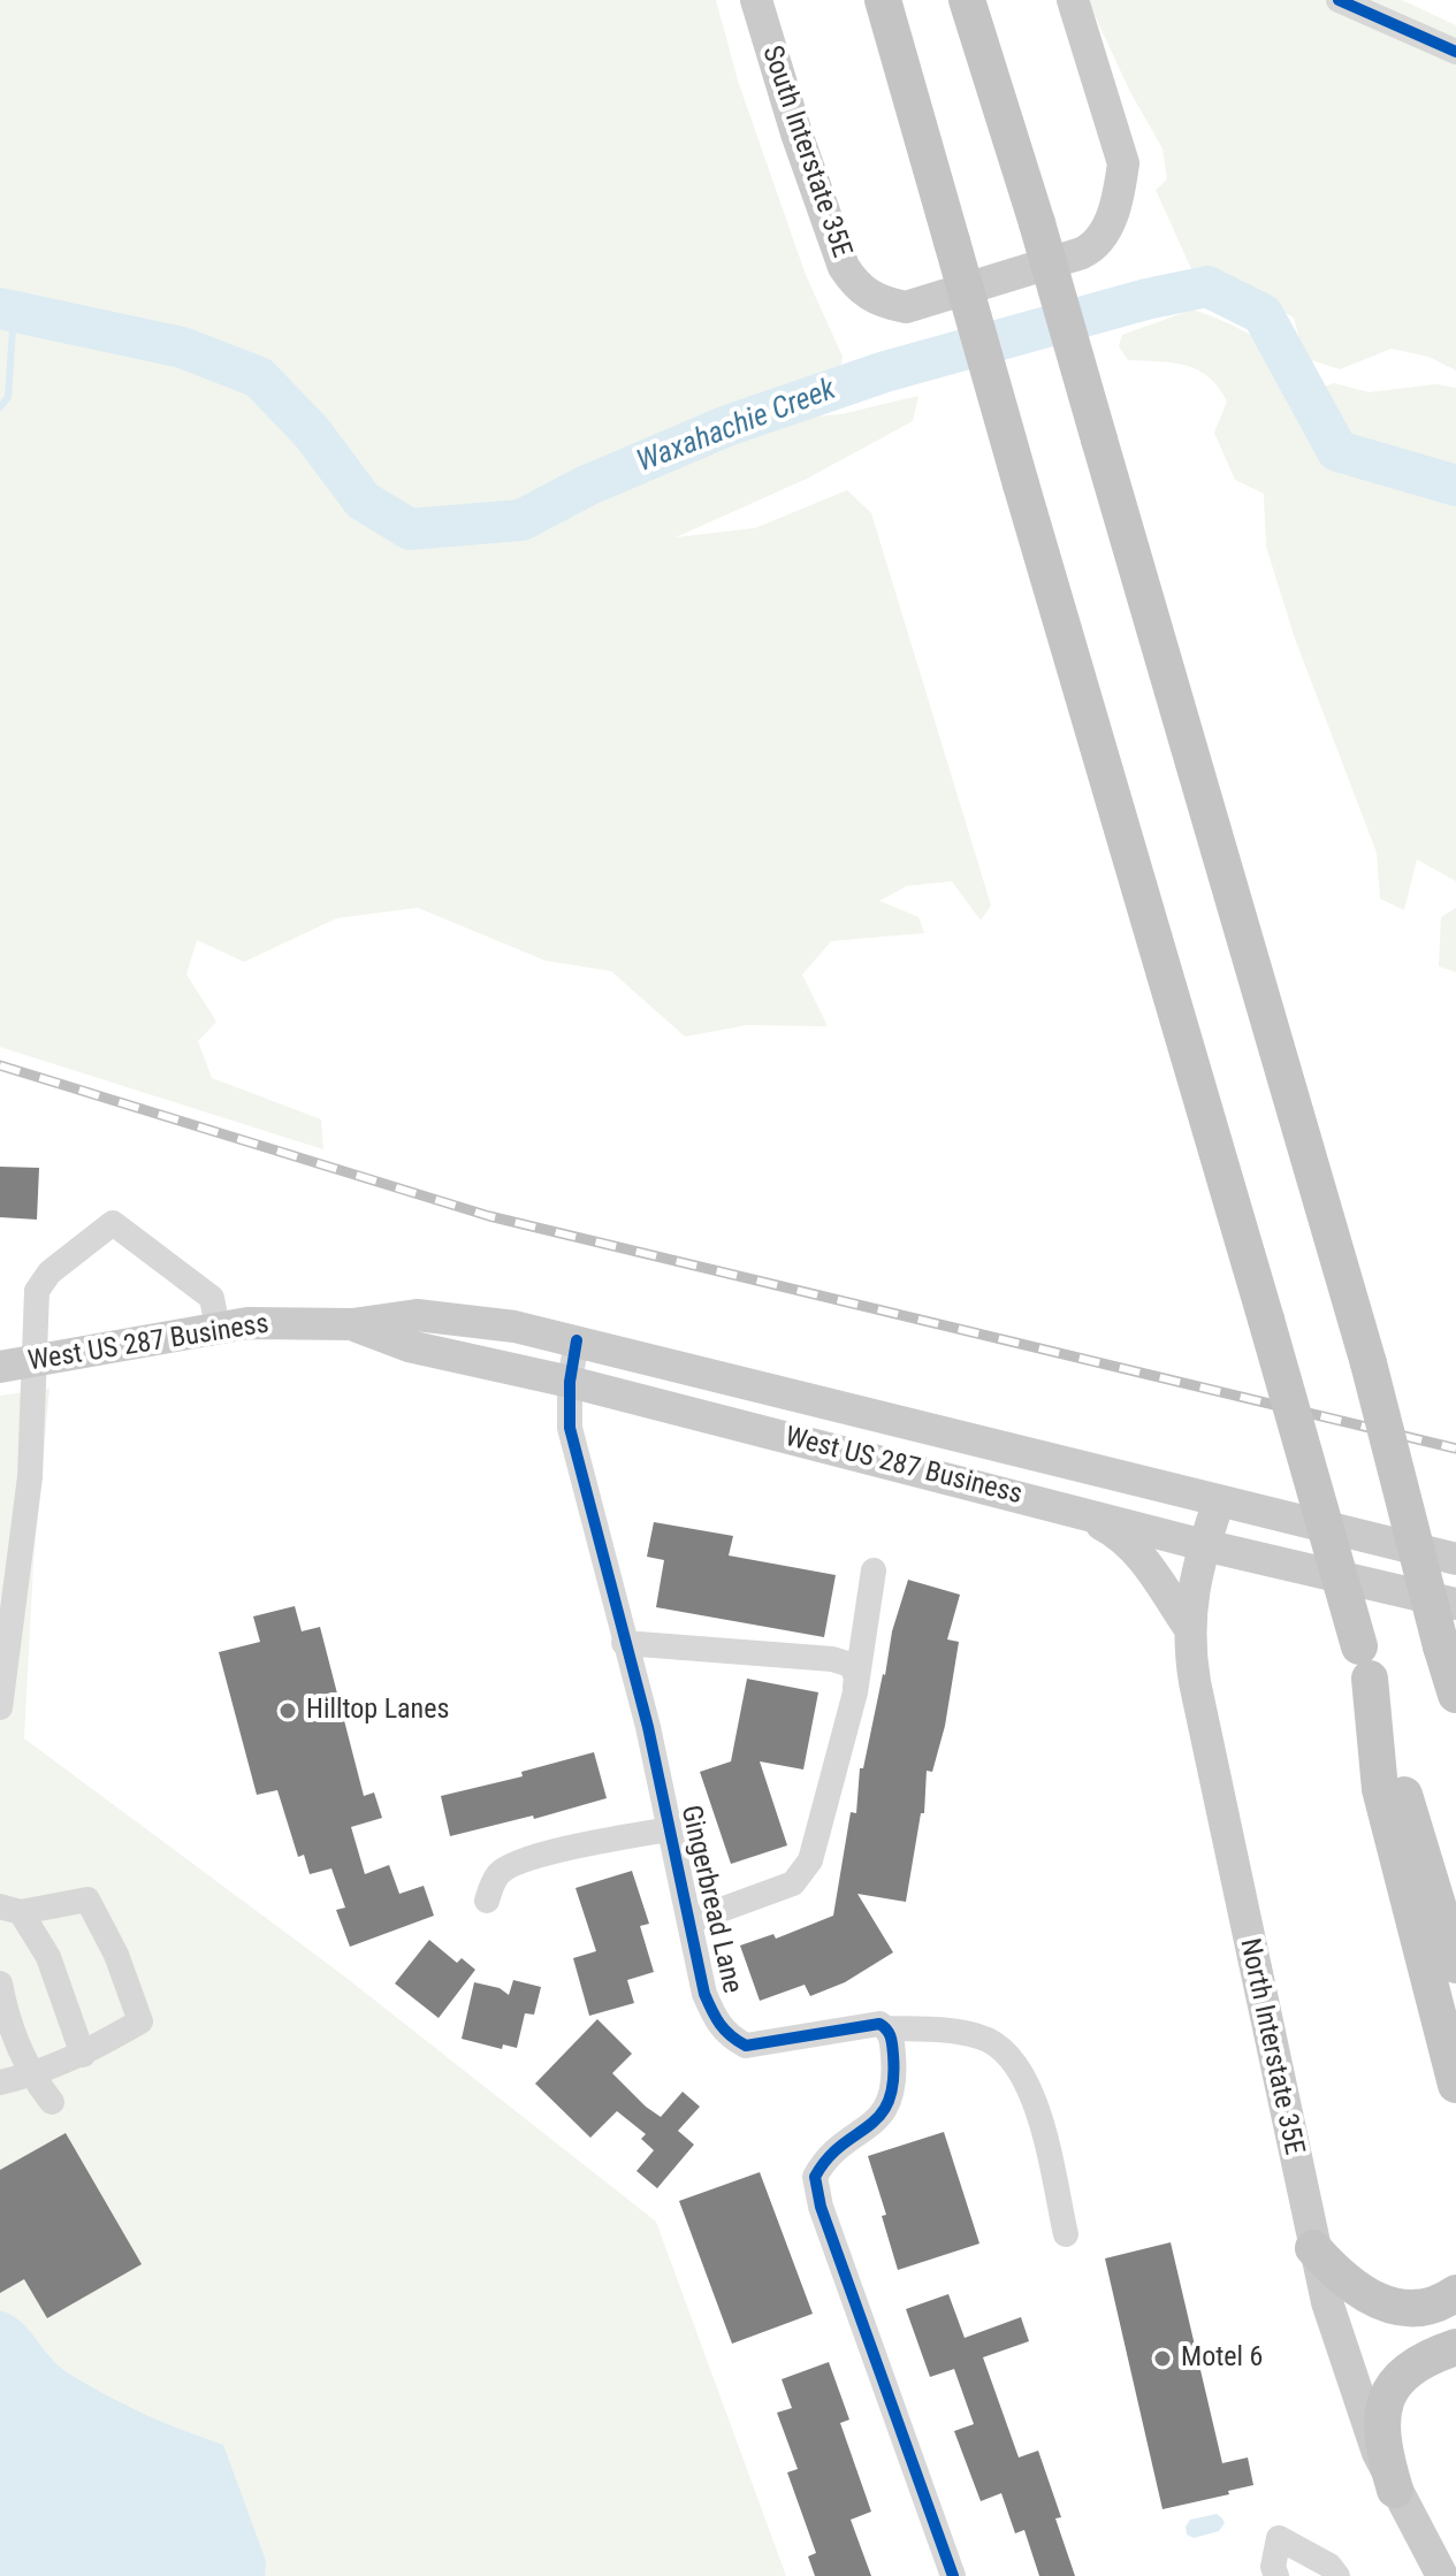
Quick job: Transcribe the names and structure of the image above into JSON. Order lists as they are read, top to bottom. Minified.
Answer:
{"streets":{"main road":["South Interstate 35E","West US 287 Business","North Interstate 35E"],"street":["Gingerbread Lane"]},"crossings":[["West US 287 Business","Gingerbread Lane"],["West US 287 Business","North Interstate 35E"]],"water":["Waxahachie Creek"],"places":["Hilltop Lanes","Motel 6"]}
